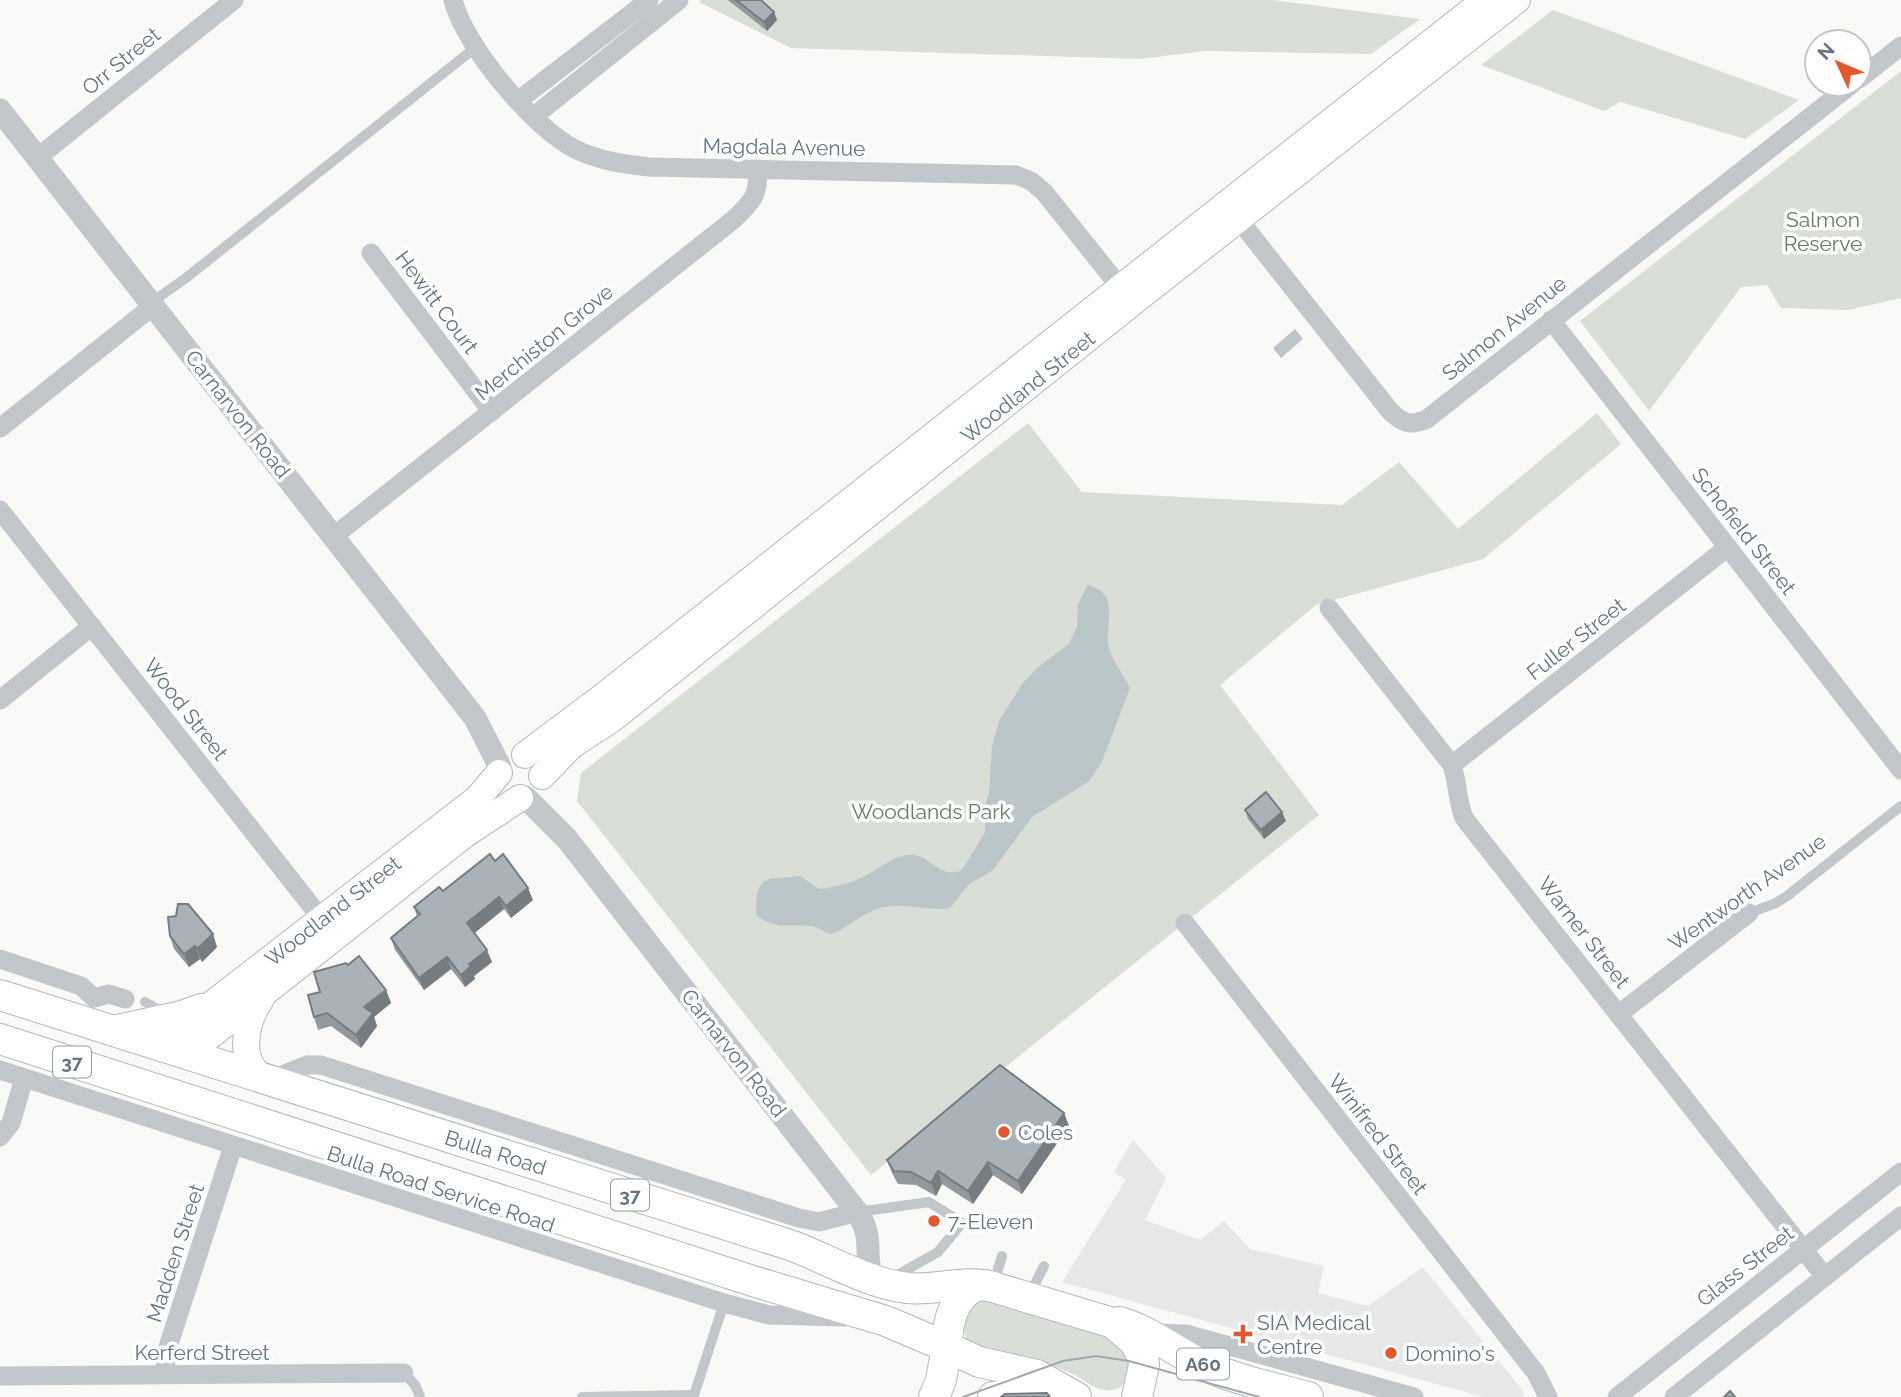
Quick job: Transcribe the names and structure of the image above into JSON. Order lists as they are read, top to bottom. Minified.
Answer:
{"streets":{"main road":["Woodland Street","37","Bulla Road","A60"],"street":["Orr Street","Magdala Avenue","Hewitt Court","Salmon Avenue","Merchiston Grove","Carnarvon Road","Schofield Street","Fuller Street","Wood Street","Wentworth Avenue","Warner Street","Winifred Street","Bulla Road Service Road","Madden Street","Glass Street","Kerferd Street"]},"crossings":[["Orr Street","Carnarvon Road"],["Magdala Avenue","Merchiston Grove"],["Magdala Avenue","Woodland Street"],["Hewitt Court","Merchiston Grove"],["Salmon Avenue","Woodland Street"],["Salmon Avenue","Schofield Street"],["Merchiston Grove","Carnarvon Road"],["Woodland Street","Carnarvon Road"],["Woodland Street","Wood Street"],["Woodland Street","Bulla Road"],["Carnarvon Road","Bulla Road"],["Schofield Street","Fuller Street"],["Fuller Street","Warner Street"],["Wentworth Avenue","Warner Street"],["Warner Street","Glass Street"],["37","Bulla Road"],["37","A60"],["Bulla Road","Bulla Road Service Road"],["Bulla Road Service Road","Madden Street"],["Madden Street","Kerferd Street"]],"parks":["Salmon Reserve","Woodlands Park"],"places":{"other":["Coles","7-Eleven","Domino's"],"health":["SIA Medical Centre"]},"north":"top left"}
